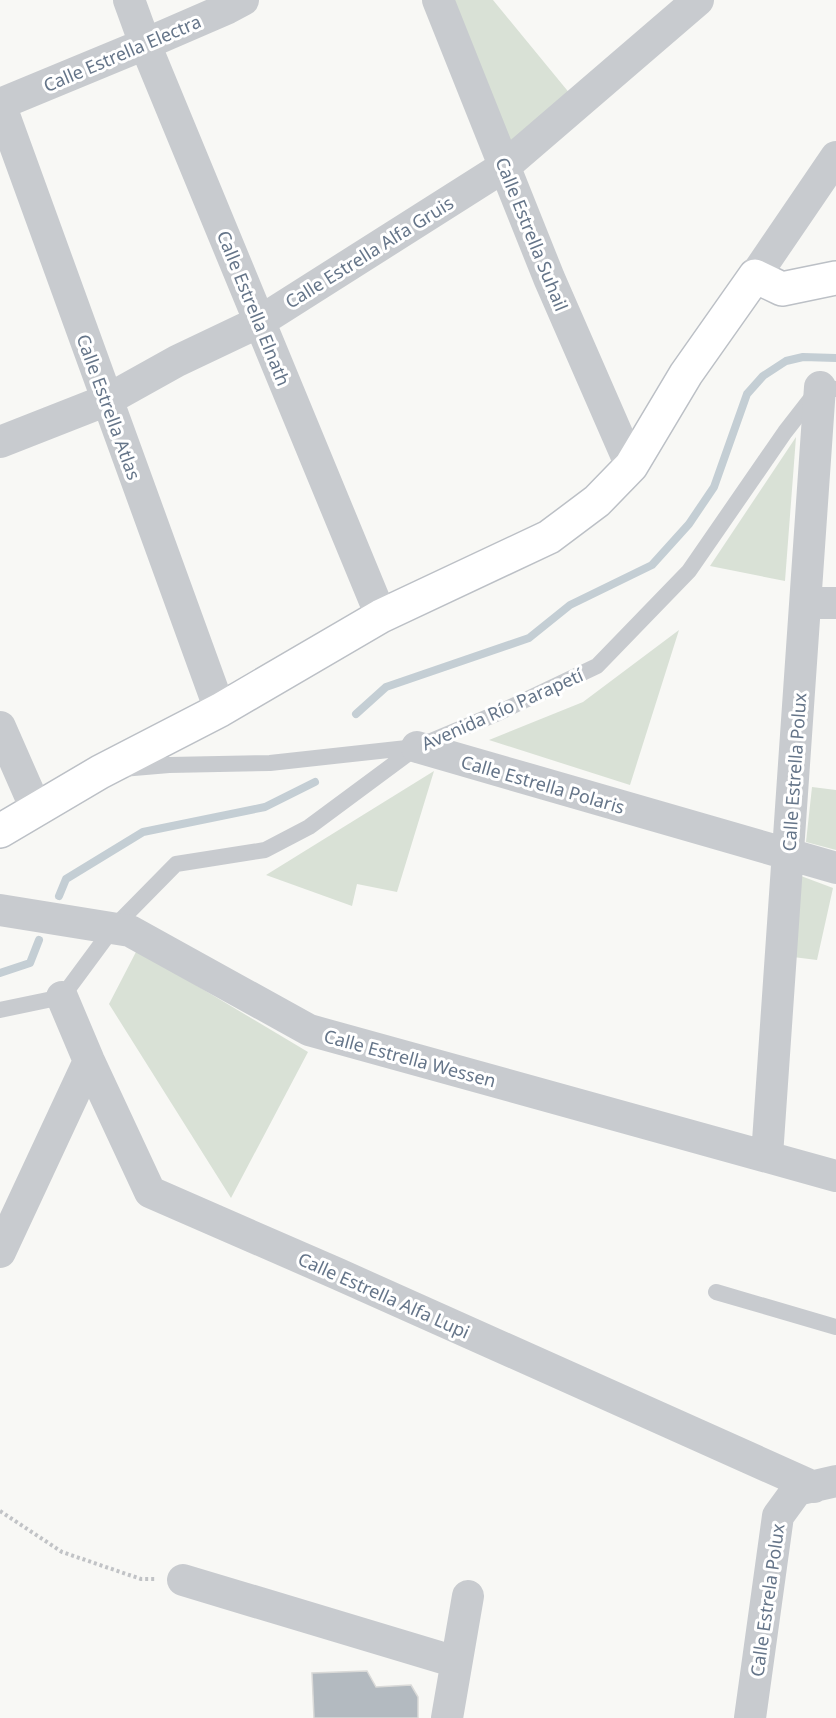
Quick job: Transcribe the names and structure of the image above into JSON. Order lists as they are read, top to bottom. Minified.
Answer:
{"streets":{"street":["Calle Estrella Electra","Calle Estrella Suhail","Calle Estrella Alfa Gruis","Calle Estrella Elnath","Calle Estrella Atlas","Calle Estrella Polux","Calle Estrella Polaris","Calle Estrella Wessen","Calle Estrella Alfa Lupi","Calle Estrela Polux"],"lane":["Avenida Río Parapetí"]},"crossings":[["Calle Estrella Electra","Calle Estrella Elnath"],["Calle Estrella Electra","Calle Estrella Atlas"],["Calle Estrella Suhail","Calle Estrella Alfa Gruis"],["Calle Estrella Alfa Gruis","Calle Estrella Elnath"],["Calle Estrella Alfa Gruis","Calle Estrella Atlas"],["Avenida Río Parapetí","Calle Estrella Polux"],["Avenida Río Parapetí","Calle Estrella Polaris"],["Avenida Río Parapetí","Calle Estrella Wessen"],["Avenida Río Parapetí","Calle Estrella Alfa Lupi"],["Calle Estrella Polux","Calle Estrella Polaris"],["Calle Estrella Polux","Calle Estrella Wessen"],["Calle Estrella Alfa Lupi","Calle Estrela Polux"]]}
